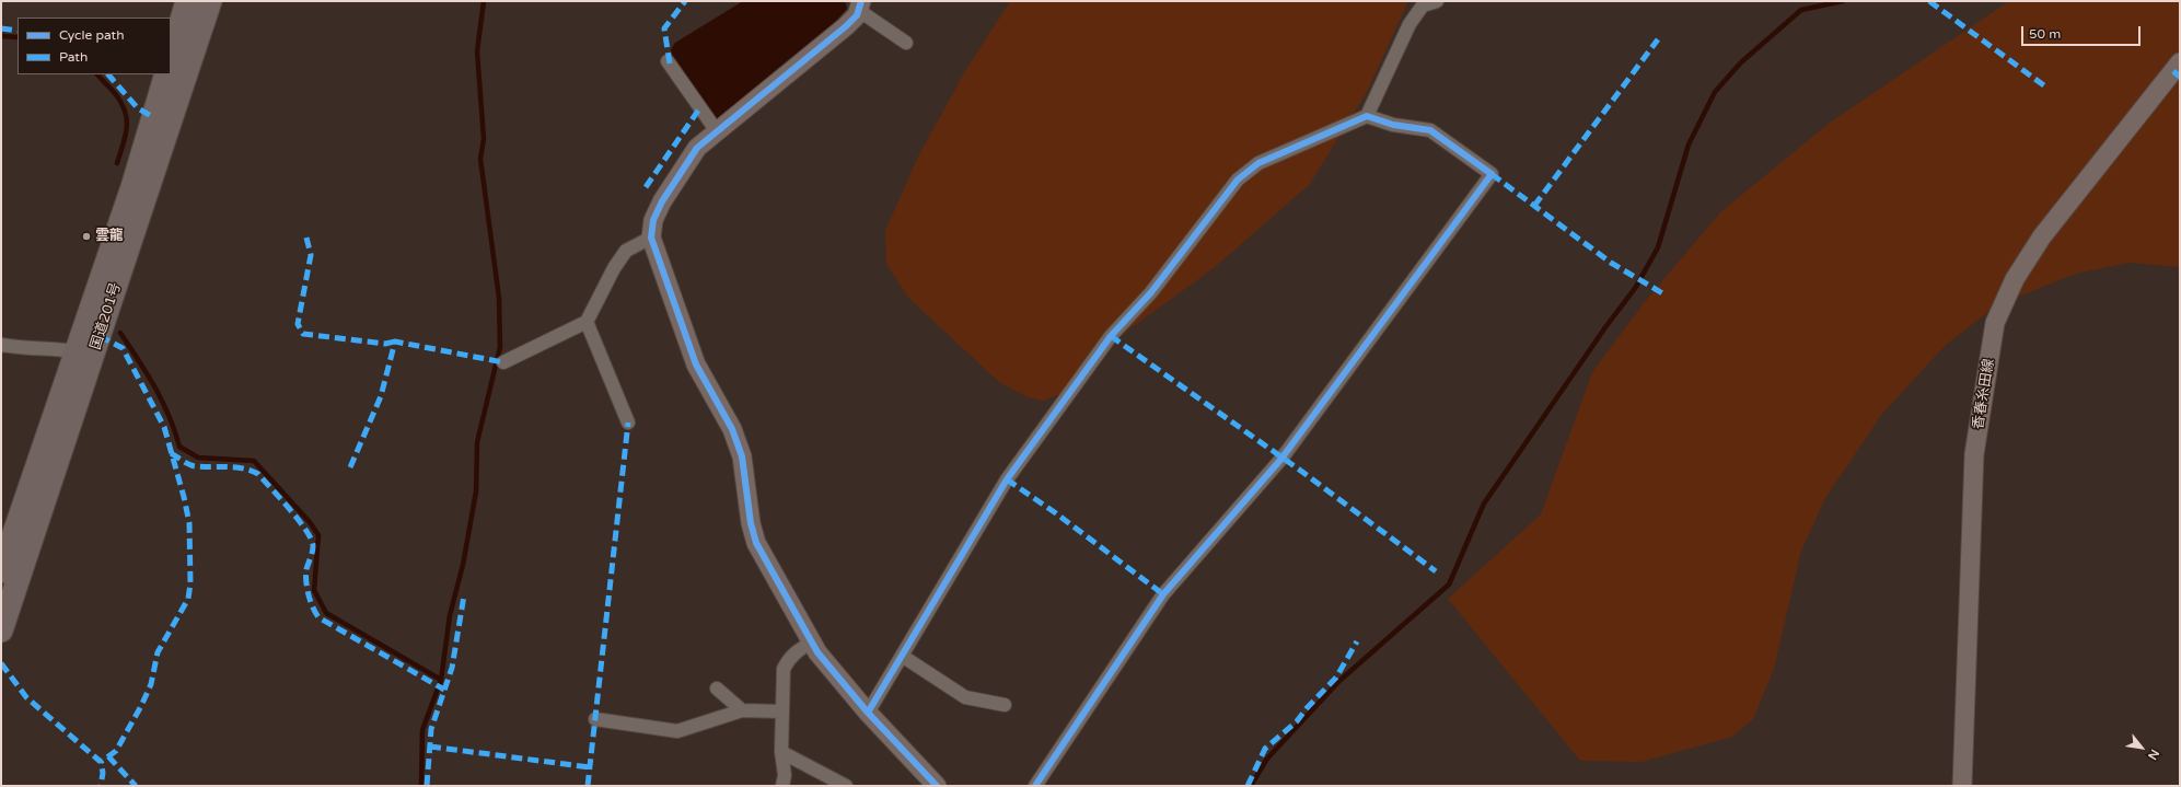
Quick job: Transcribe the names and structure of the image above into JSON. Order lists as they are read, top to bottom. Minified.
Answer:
{"streets":{"highway":["国道201号"],"street":["香春糸田線"]},"places":["雲龍"],"legend":["Cycle path","Path"],"scale_bar":"50 m","north":"bottom right"}
